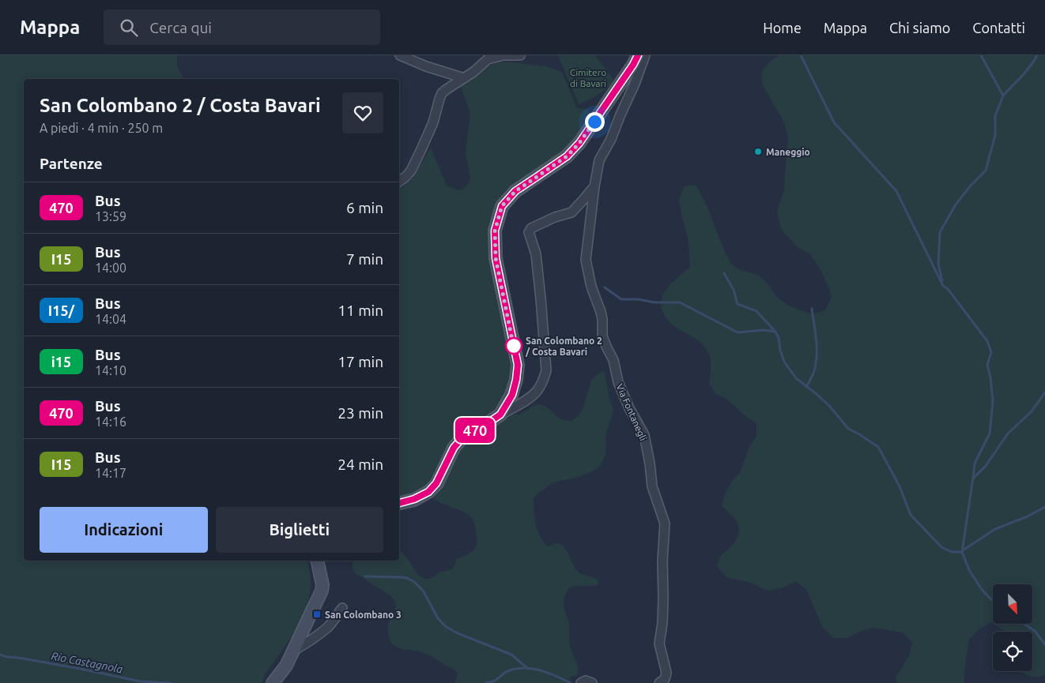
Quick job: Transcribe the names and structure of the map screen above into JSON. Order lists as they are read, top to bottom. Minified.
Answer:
{"streets":{"street":["Via Fontanegli"]},"water":["Rio Castagnola"],"parks":["Cimitero di Bavari"],"places":{"other":["Maneggio","San Colombano 2 / Costa Bavari"],"transit":["San Colombano 3"]},"lines":["bus line 470"],"north":"bottom right","page":{"header":"Mappa","search":"Cerca qui","nav":["Home","Mappa","Chi siamo","Contatti"],"on_map":"470","heading":[["San Colombano 2 / Costa Bavari","A piedi · 4 min · 250 m"],"Partenze"],"list":[{"mark":"470","name":"Bus","note":"13:59","value":"6 min"},{"mark":"I15","name":"Bus","note":"14:00","value":"7 min"},{"mark":"I15/","name":"Bus","note":"14:04","value":"11 min"},{"mark":"i15","name":"Bus","note":"14:10","value":"17 min"},{"mark":"470","name":"Bus","note":"14:16","value":"23 min"},{"mark":"I15","name":"Bus","note":"14:17","value":"24 min"}],"buttons":["Indicazioni","Biglietti"]}}
